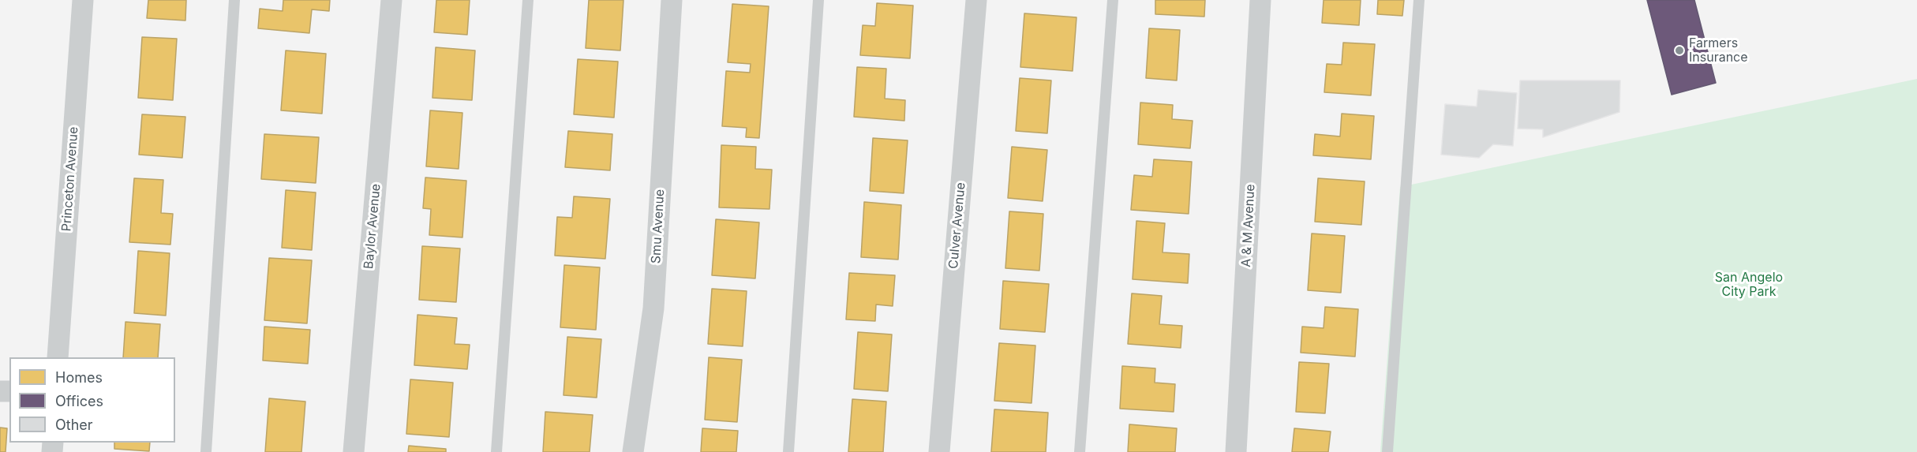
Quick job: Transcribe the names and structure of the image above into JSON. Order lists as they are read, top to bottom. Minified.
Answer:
{"streets":{"street":["Princeton Avenue","Culver Avenue","A & M Avenue","Baylor Avenue","Smu Avenue"]},"parks":["San Angelo City Park"],"places":["Farmers Insurance"],"legend":["Homes","Offices","Other"]}
